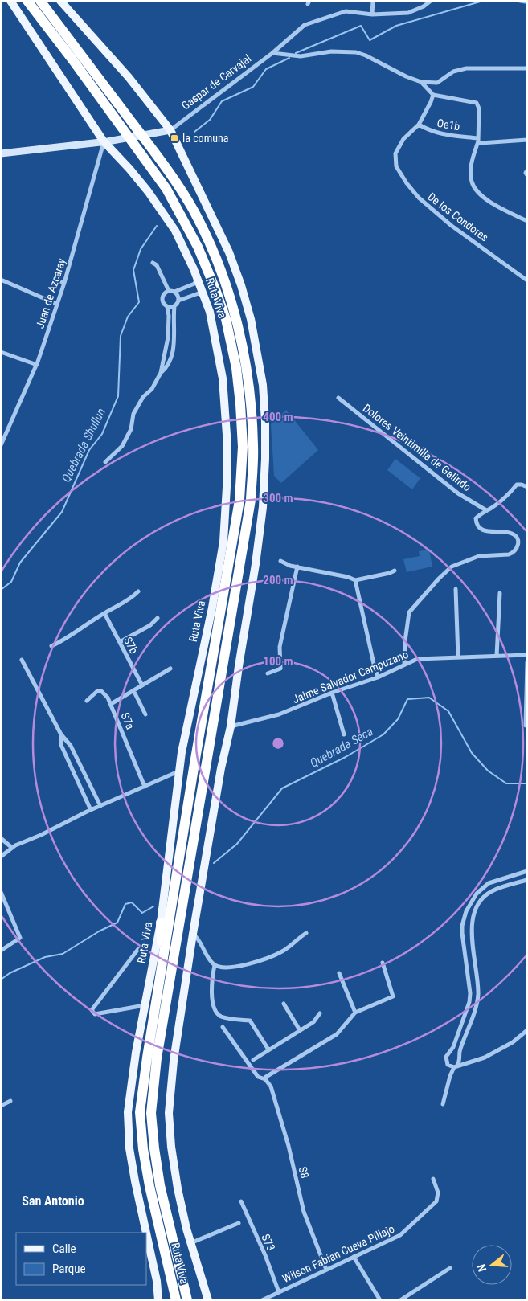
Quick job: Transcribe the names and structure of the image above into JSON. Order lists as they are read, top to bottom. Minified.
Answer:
{"streets":{"highway":["Ruta Viva"],"street":["Gaspar de Carvajal","Oe1b","De los Condores","Juan de Azcaray","Dolores Veintimilla de Galindo","S7b","Jaime Salvador Campuzano","S7a","S8","S73","Wilson Fabian Cueva Pillajo"]},"crossings":[["Gaspar de Carvajal","Juan de Azcaray"],["Gaspar de Carvajal","Ruta Viva"],["Oe1b","De los Condores"],["Juan de Azcaray","Ruta Viva"],["Ruta Viva","Jaime Salvador Campuzano"],["S7b","S7a"],["S8","Wilson Fabian Cueva Pillajo"],["S73","Wilson Fabian Cueva Pillajo"]],"districts":["San Antonio"],"water":["Quebrada Shullun","Quebrada Seca"],"places":{"transit":["la comuna"]},"legend":["Calle","Parque"],"north":"left","rings":["400 m","300 m","200 m","100 m"]}
